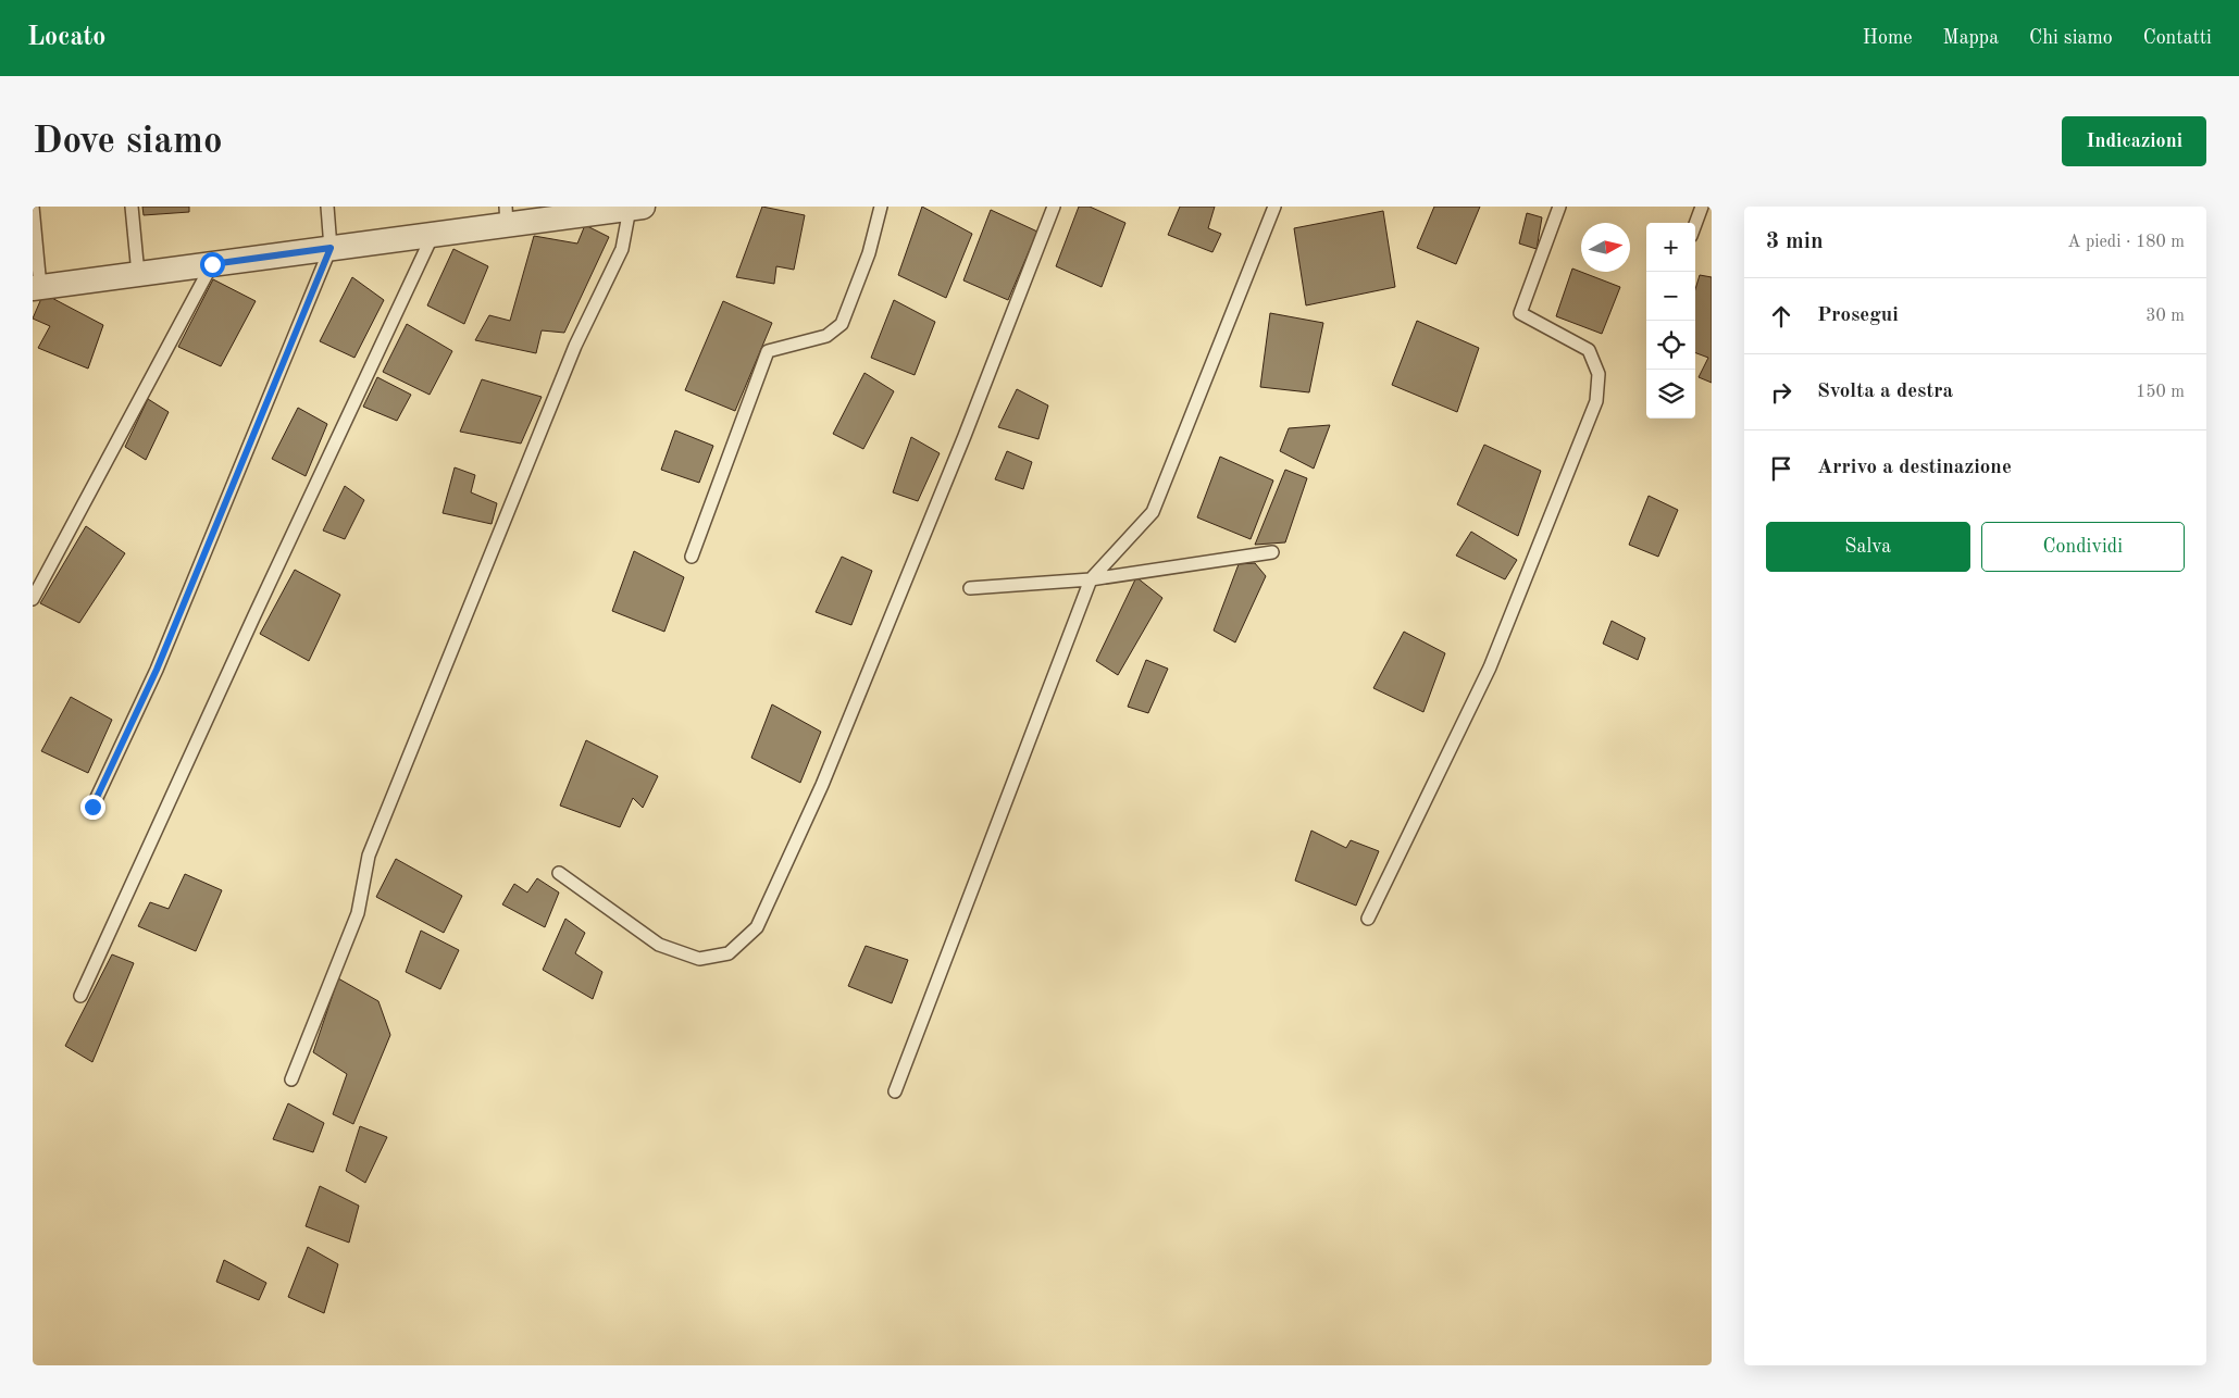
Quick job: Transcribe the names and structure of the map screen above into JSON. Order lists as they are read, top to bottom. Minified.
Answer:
{"north":"right","page":{"header":"Locato","nav":["Home","Mappa","Chi siamo","Contatti"],"buttons":["Indicazioni",["Salva","Condividi"]],"title":"Dove siamo","heading":["3 min","A piedi · 180 m"],"map_buttons":["+","−"],"list":[["Prosegui","30 m"],["Svolta a destra","150 m"],"Arrivo a destinazione"]}}
